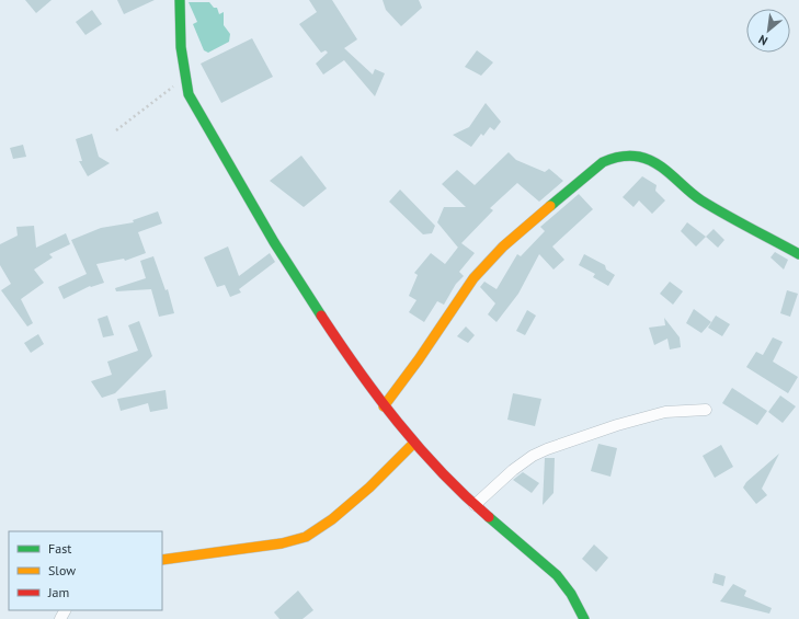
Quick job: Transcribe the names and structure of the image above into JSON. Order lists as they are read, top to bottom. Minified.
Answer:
{"legend":["Fast","Slow","Jam"],"north":"bottom left"}
